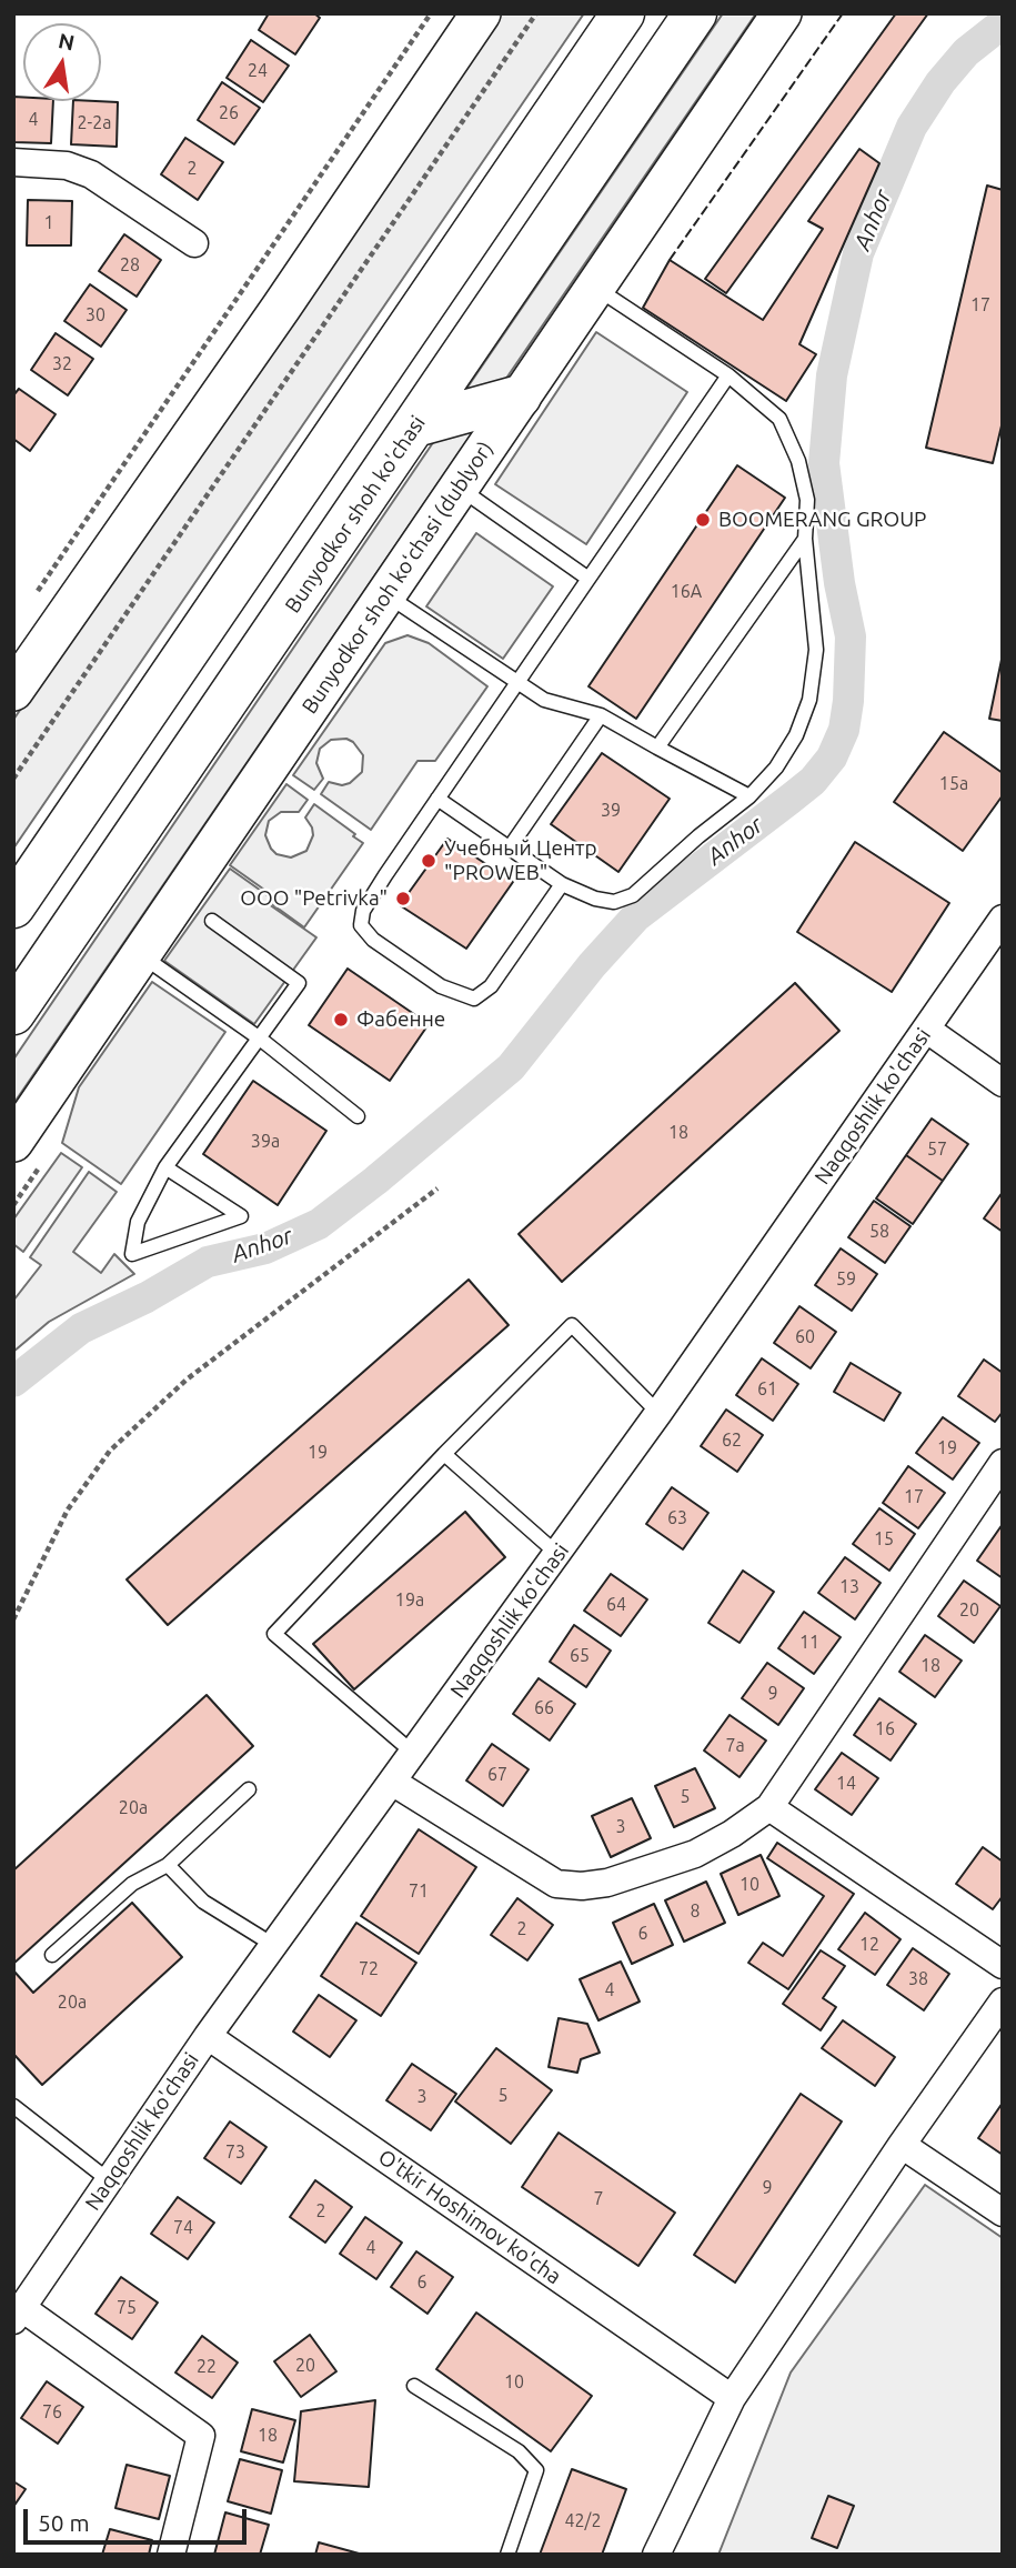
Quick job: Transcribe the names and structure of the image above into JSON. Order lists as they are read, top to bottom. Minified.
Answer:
{"streets":{"main road":["Bunyodkor shoh ko'chasi"],"street":["Bunyodkor shoh koʻchasi (dublyor)","Naqqoshlik ko'chasi","O'tkir Hoshimov ko'cha"]},"crossings":[["Naqqoshlik ko'chasi","O'tkir Hoshimov ko'cha"]],"water":["Anhor"],"places":["BOOMERANG GROUP","Учебный Центр \"PROWEB\"","ООО \"Petrivka\"","Фабенне"],"house_numbers":["24","26","4","2-2a","2","1","28","17","30","32","16A","15а","39","18","39a","57","58","59","60","61","62","19","19","17","63","15","13","19a","64","20","11","65","18","9","66","16","7а","67","14","5","20a","3","10","71","8","2","6","12","72","38","4","20a","5","3","73","9","7","2","74","4","6","75","20","22","10","76","18","42/2"],"scale_bar":"50 m","north":"top"}
